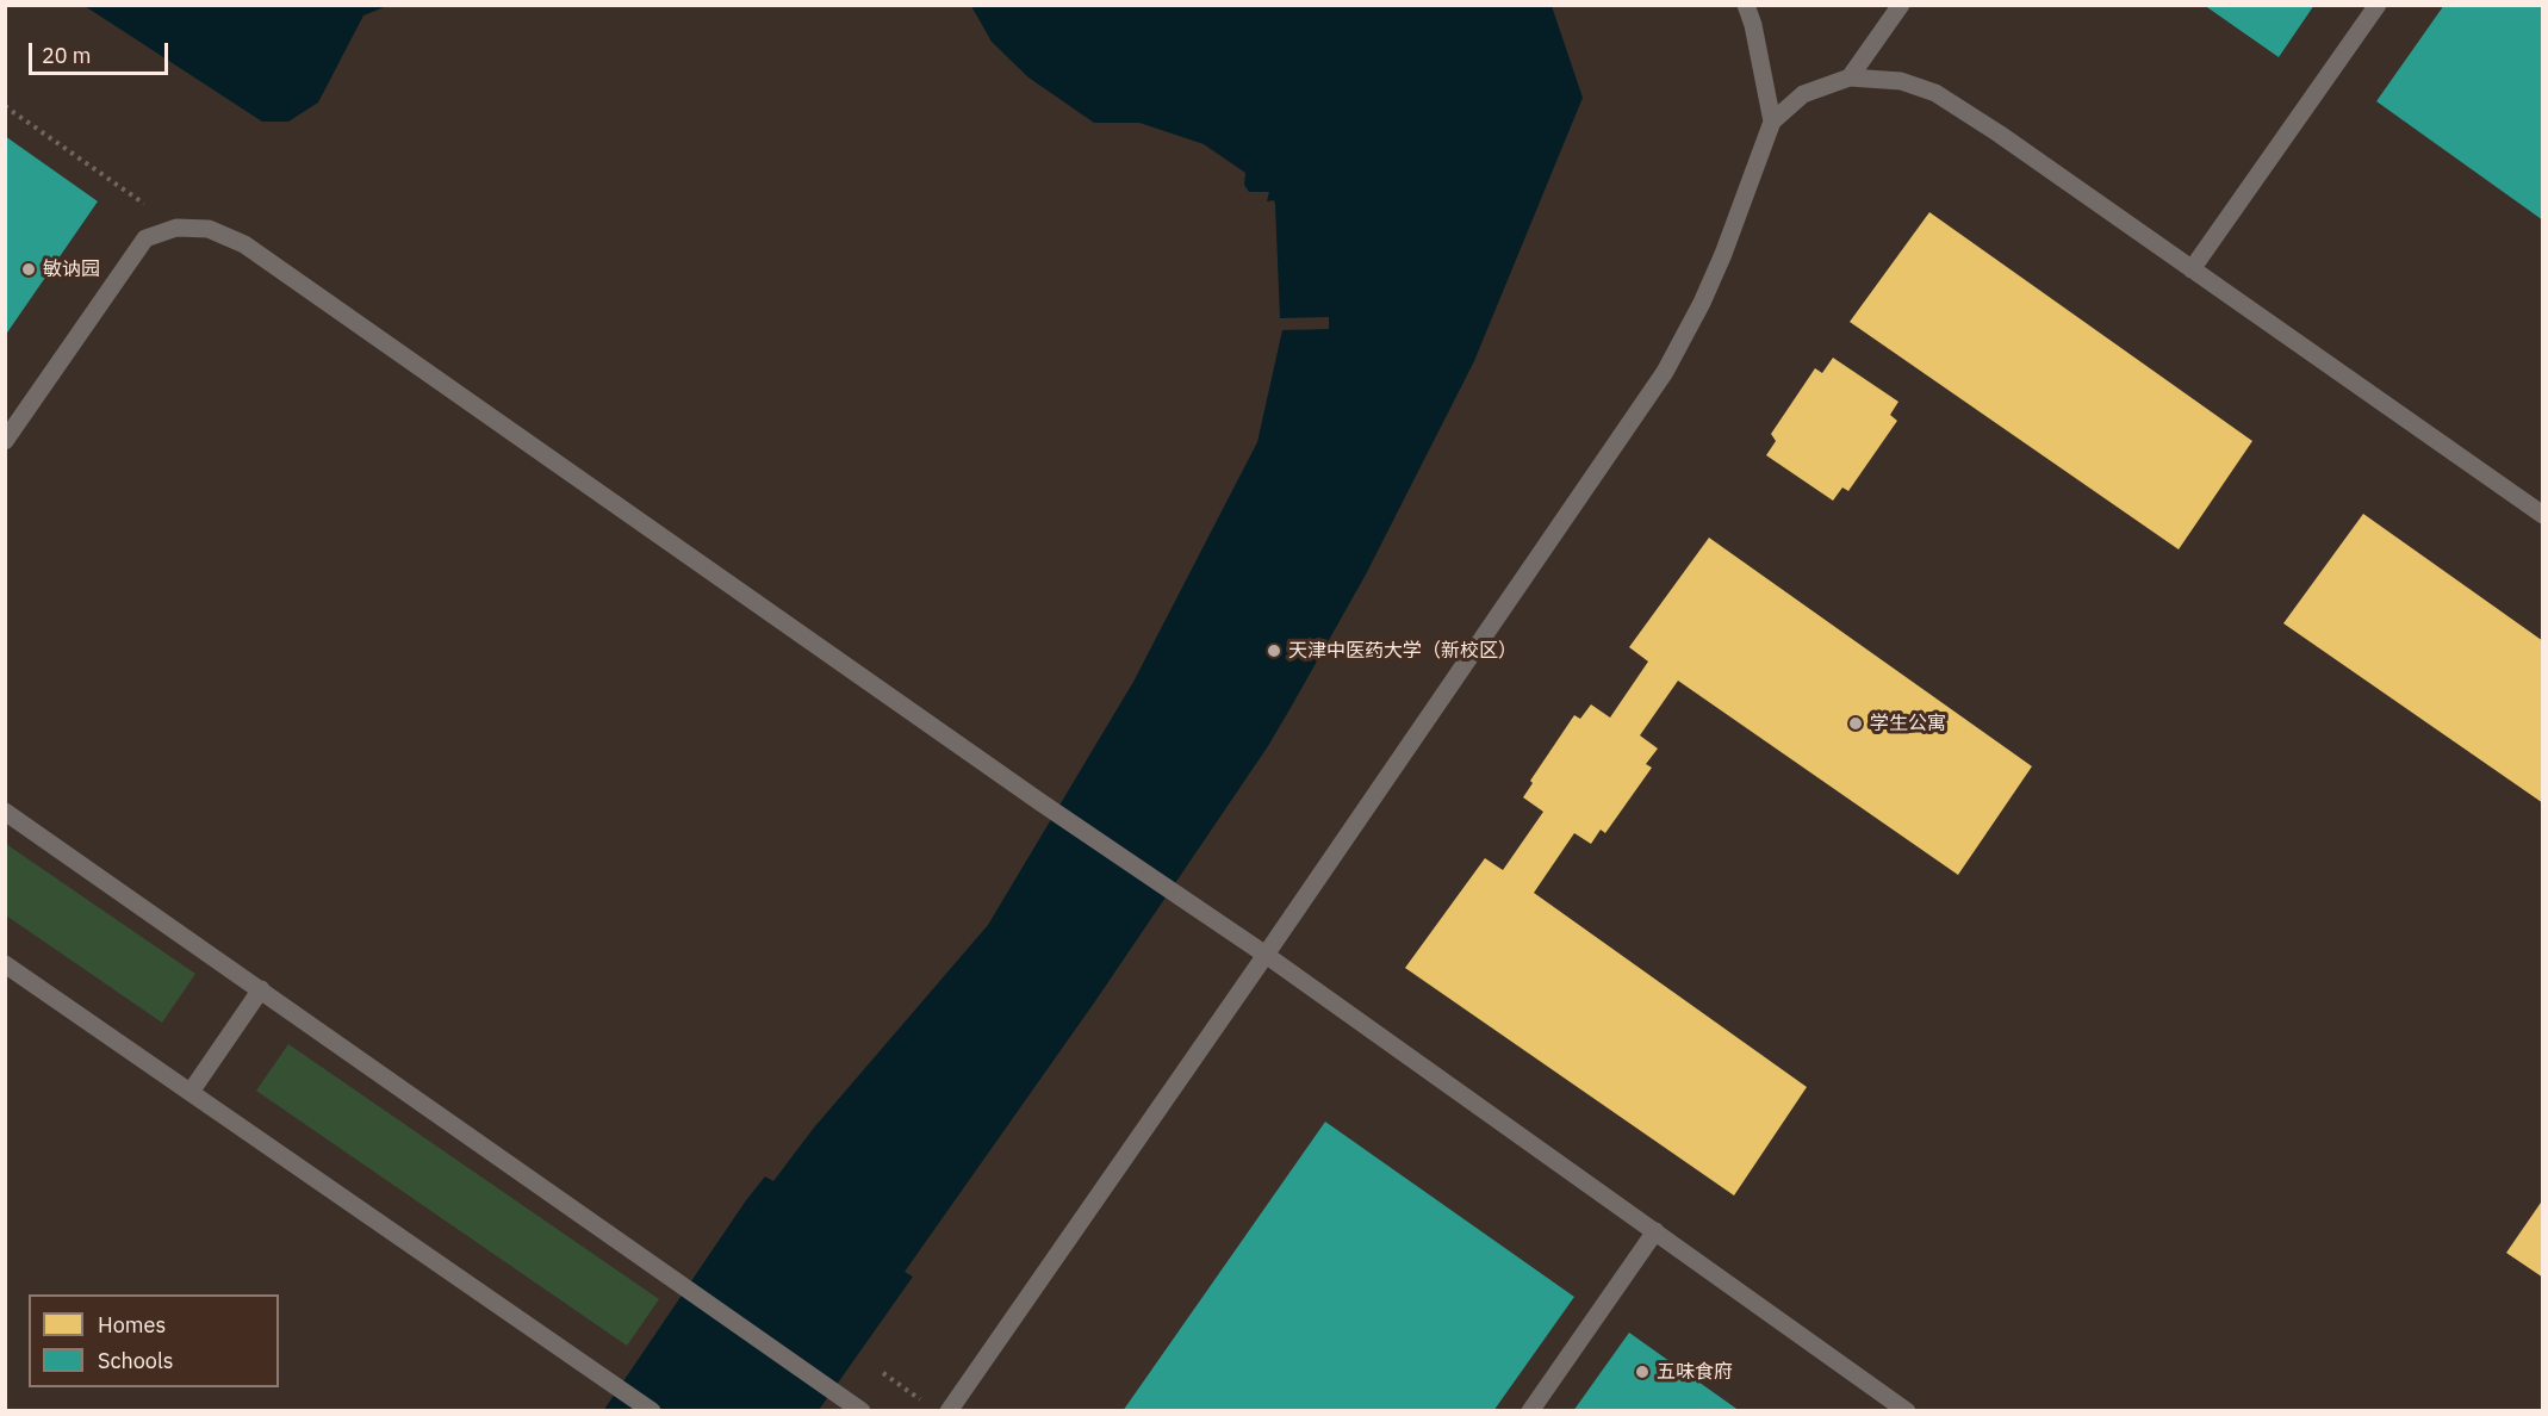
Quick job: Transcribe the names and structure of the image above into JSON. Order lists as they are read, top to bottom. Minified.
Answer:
{"places":["敏讷园","天津中医药大学（新校区）","学生公寓","五味食府"],"legend":["Homes","Schools"],"scale_bar":"20 m"}
